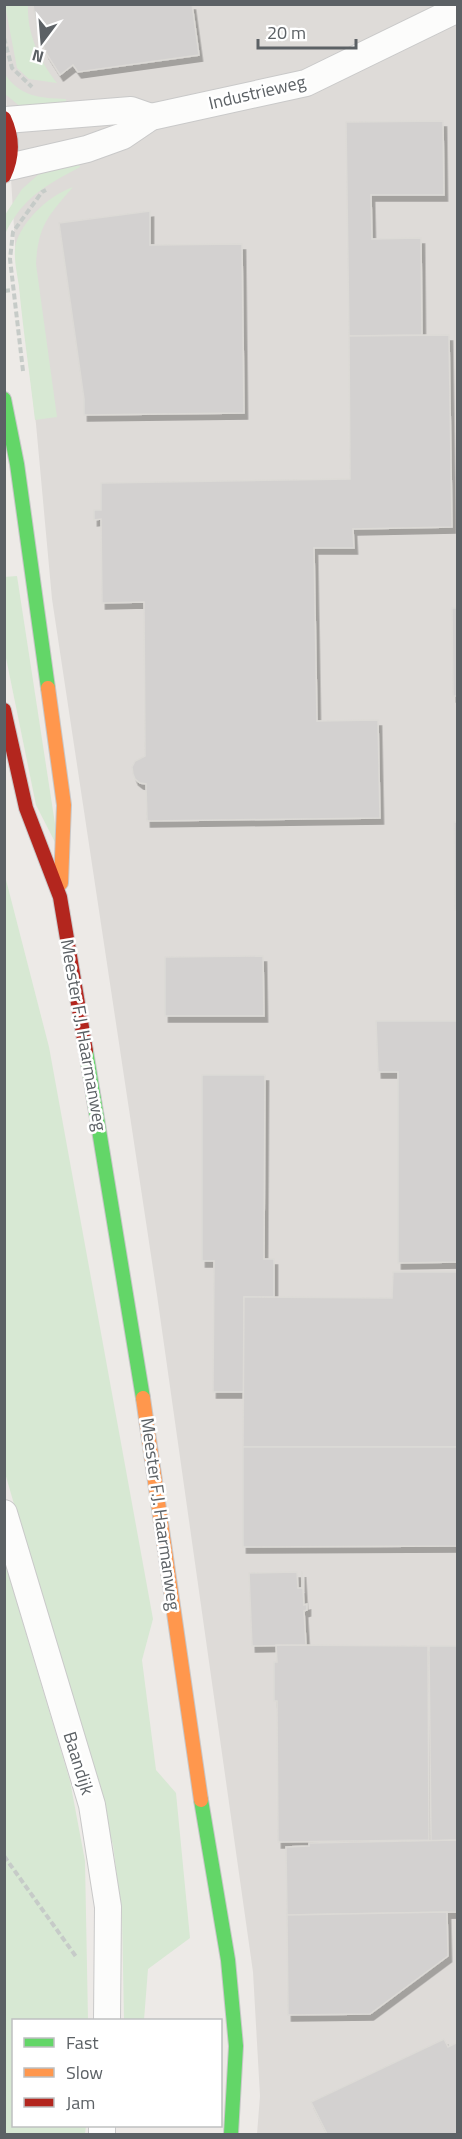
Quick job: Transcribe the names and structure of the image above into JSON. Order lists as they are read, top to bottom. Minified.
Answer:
{"streets":{"main road":["Meester F.J. Haarmanweg"],"street":["Industrieweg","Baandijk"]},"legend":["Fast","Slow","Jam"],"scale_bar":"20 m","north":"bottom"}
